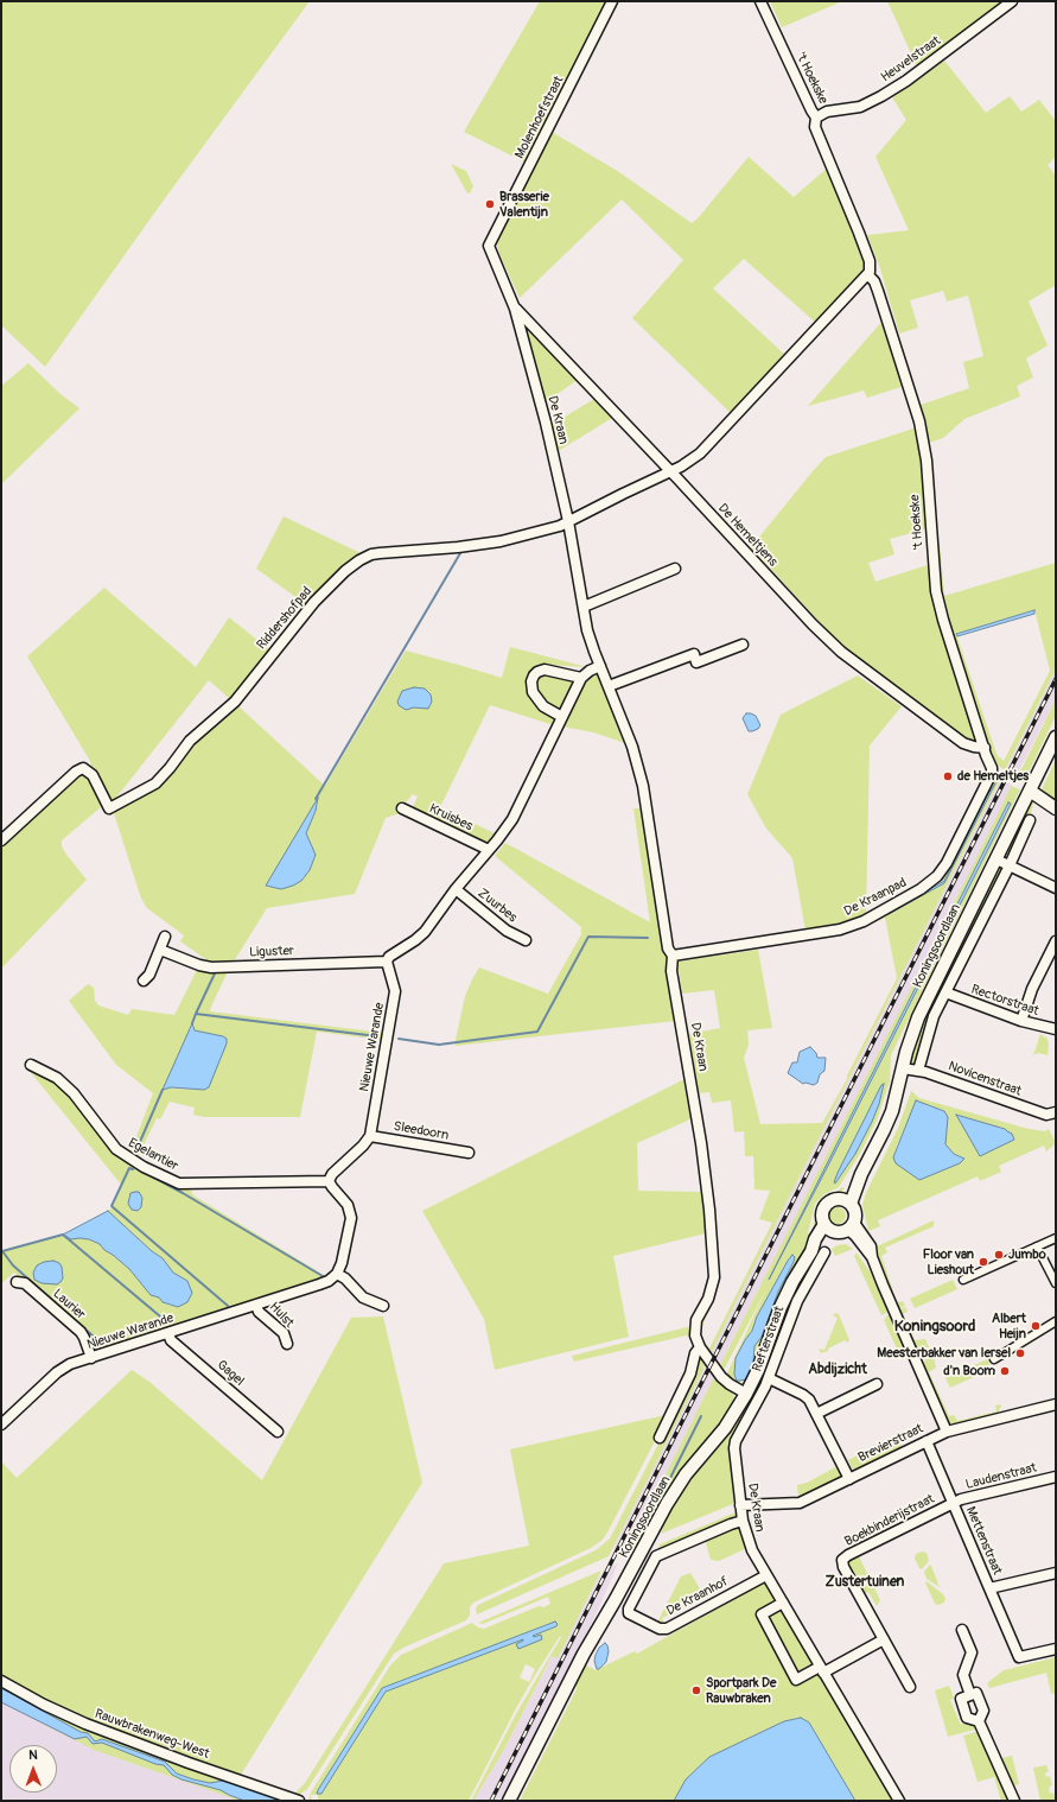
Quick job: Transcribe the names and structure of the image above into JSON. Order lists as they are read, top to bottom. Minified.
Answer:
{"streets":{"street":["Heuvelstraat","'t Hoekske","Molenhoefstraat","De Kraan","De Hemeltjens","Riddershofpad","Kruisbes","De Kraanpad","Zuurbes","Koningsoordlaan","Liguster","Rectorstraat","Nieuwe Warande","Novicenstraat","Sleedoorn","Egelantier","Laurier","Hulst","Refterstraat","Gagel","Brevierstraat","Laudenstraat","Boekbinderijstraat","Mettenstraat","De Kraanhof","Rauwbrakenweg-West"]},"crossings":[["Heuvelstraat","'t Hoekske"],["'t Hoekske","De Hemeltjens"],["'t Hoekske","De Kraanpad"],["Molenhoefstraat","De Kraan"],["De Kraan","De Hemeltjens"],["De Kraan","Riddershofpad"],["De Kraan","De Kraanpad"],["De Kraan","Koningsoordlaan"],["De Kraan","Refterstraat"],["De Kraan","Brevierstraat"],["De Kraan","De Kraanhof"],["De Hemeltjens","Riddershofpad"],["Koningsoordlaan","Rectorstraat"],["Koningsoordlaan","Novicenstraat"],["Liguster","Nieuwe Warande"],["Nieuwe Warande","Sleedoorn"],["Nieuwe Warande","Laurier"],["Nieuwe Warande","Hulst"],["Nieuwe Warande","Gagel"],["Brevierstraat","Mettenstraat"],["Laudenstraat","Boekbinderijstraat"],["Laudenstraat","Mettenstraat"],["Boekbinderijstraat","Mettenstraat"]],"districts":["Koningsoord","Abdijzicht","Zustertuinen"],"places":["Brasserie Valentijn","de Hemeltjes","Jumbo","Floor van Lieshout","Albert Heijn","Meesterbakker van Iersel","d'n Boom","Sportpark De Rauwbraken"],"north":"top"}
